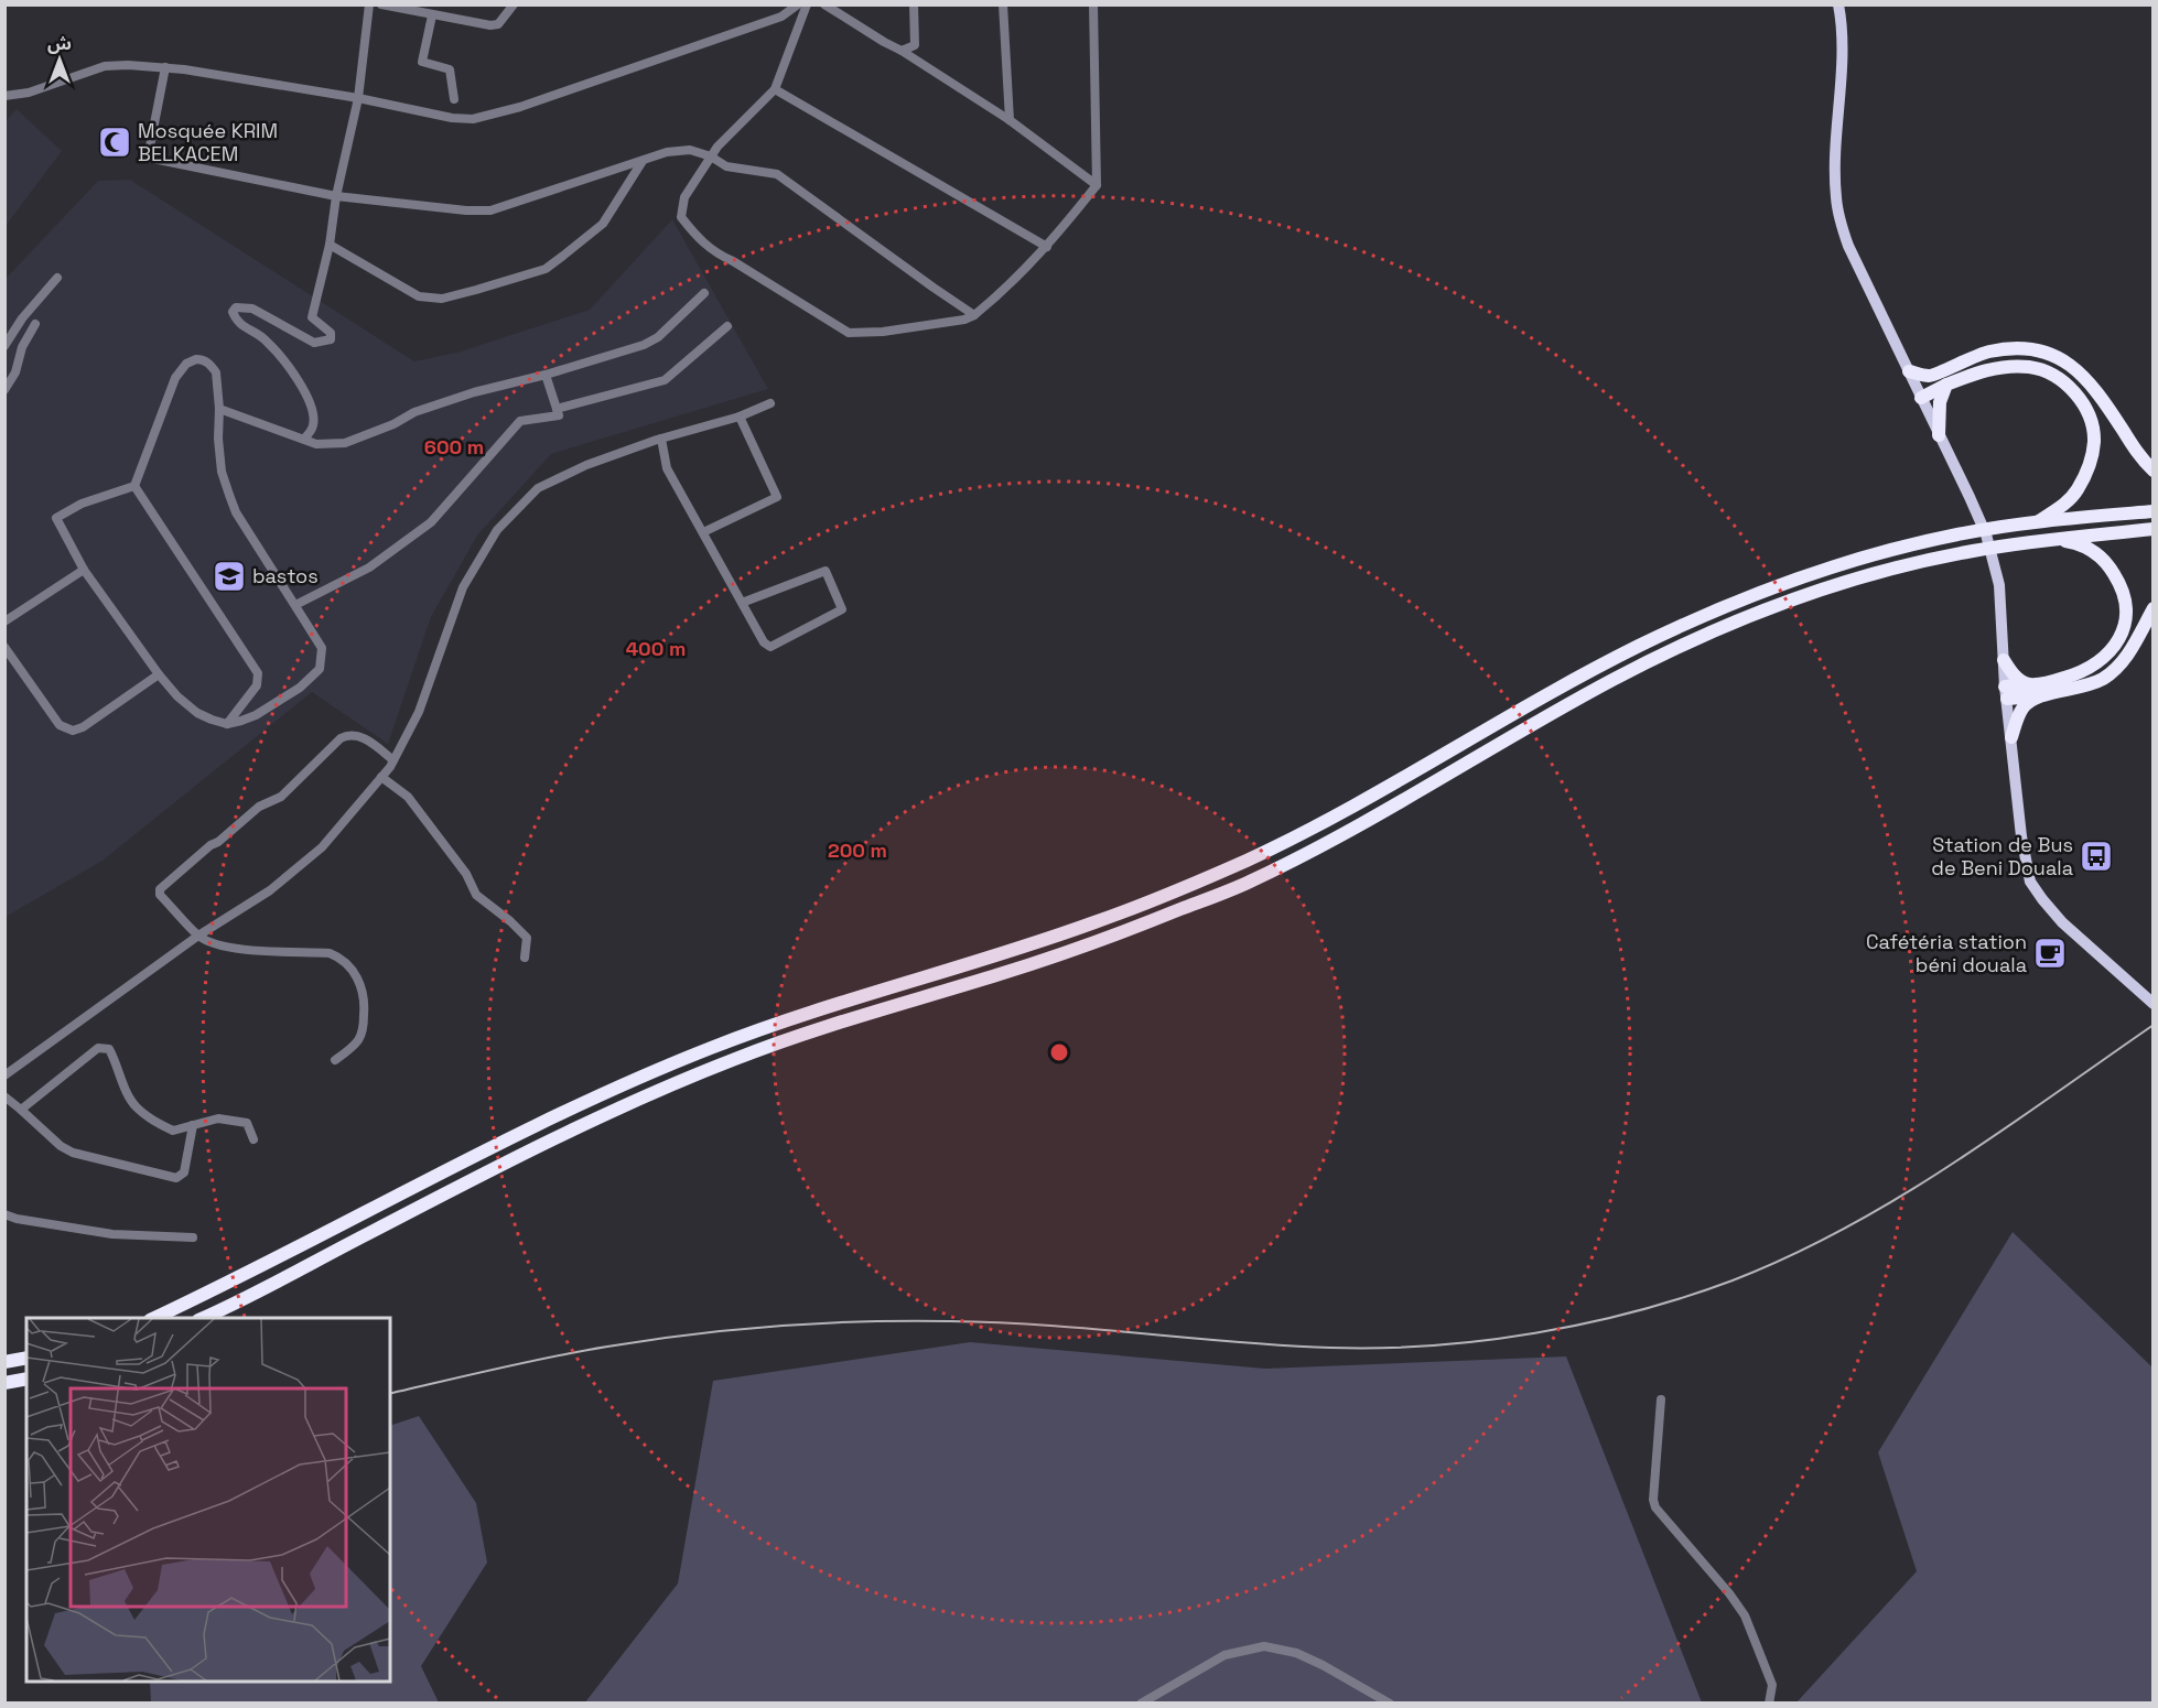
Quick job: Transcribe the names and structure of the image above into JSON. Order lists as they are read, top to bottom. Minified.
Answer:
{"places":{"mosque":["Mosquée KRIM BELKACEM"],"school or university":["bastos"],"bus stop":["Station de Bus de Beni Douala"],"cafe":["Cafétéria station béni douala"]},"north":"top","rings":["600 m","400 m","200 m"]}
